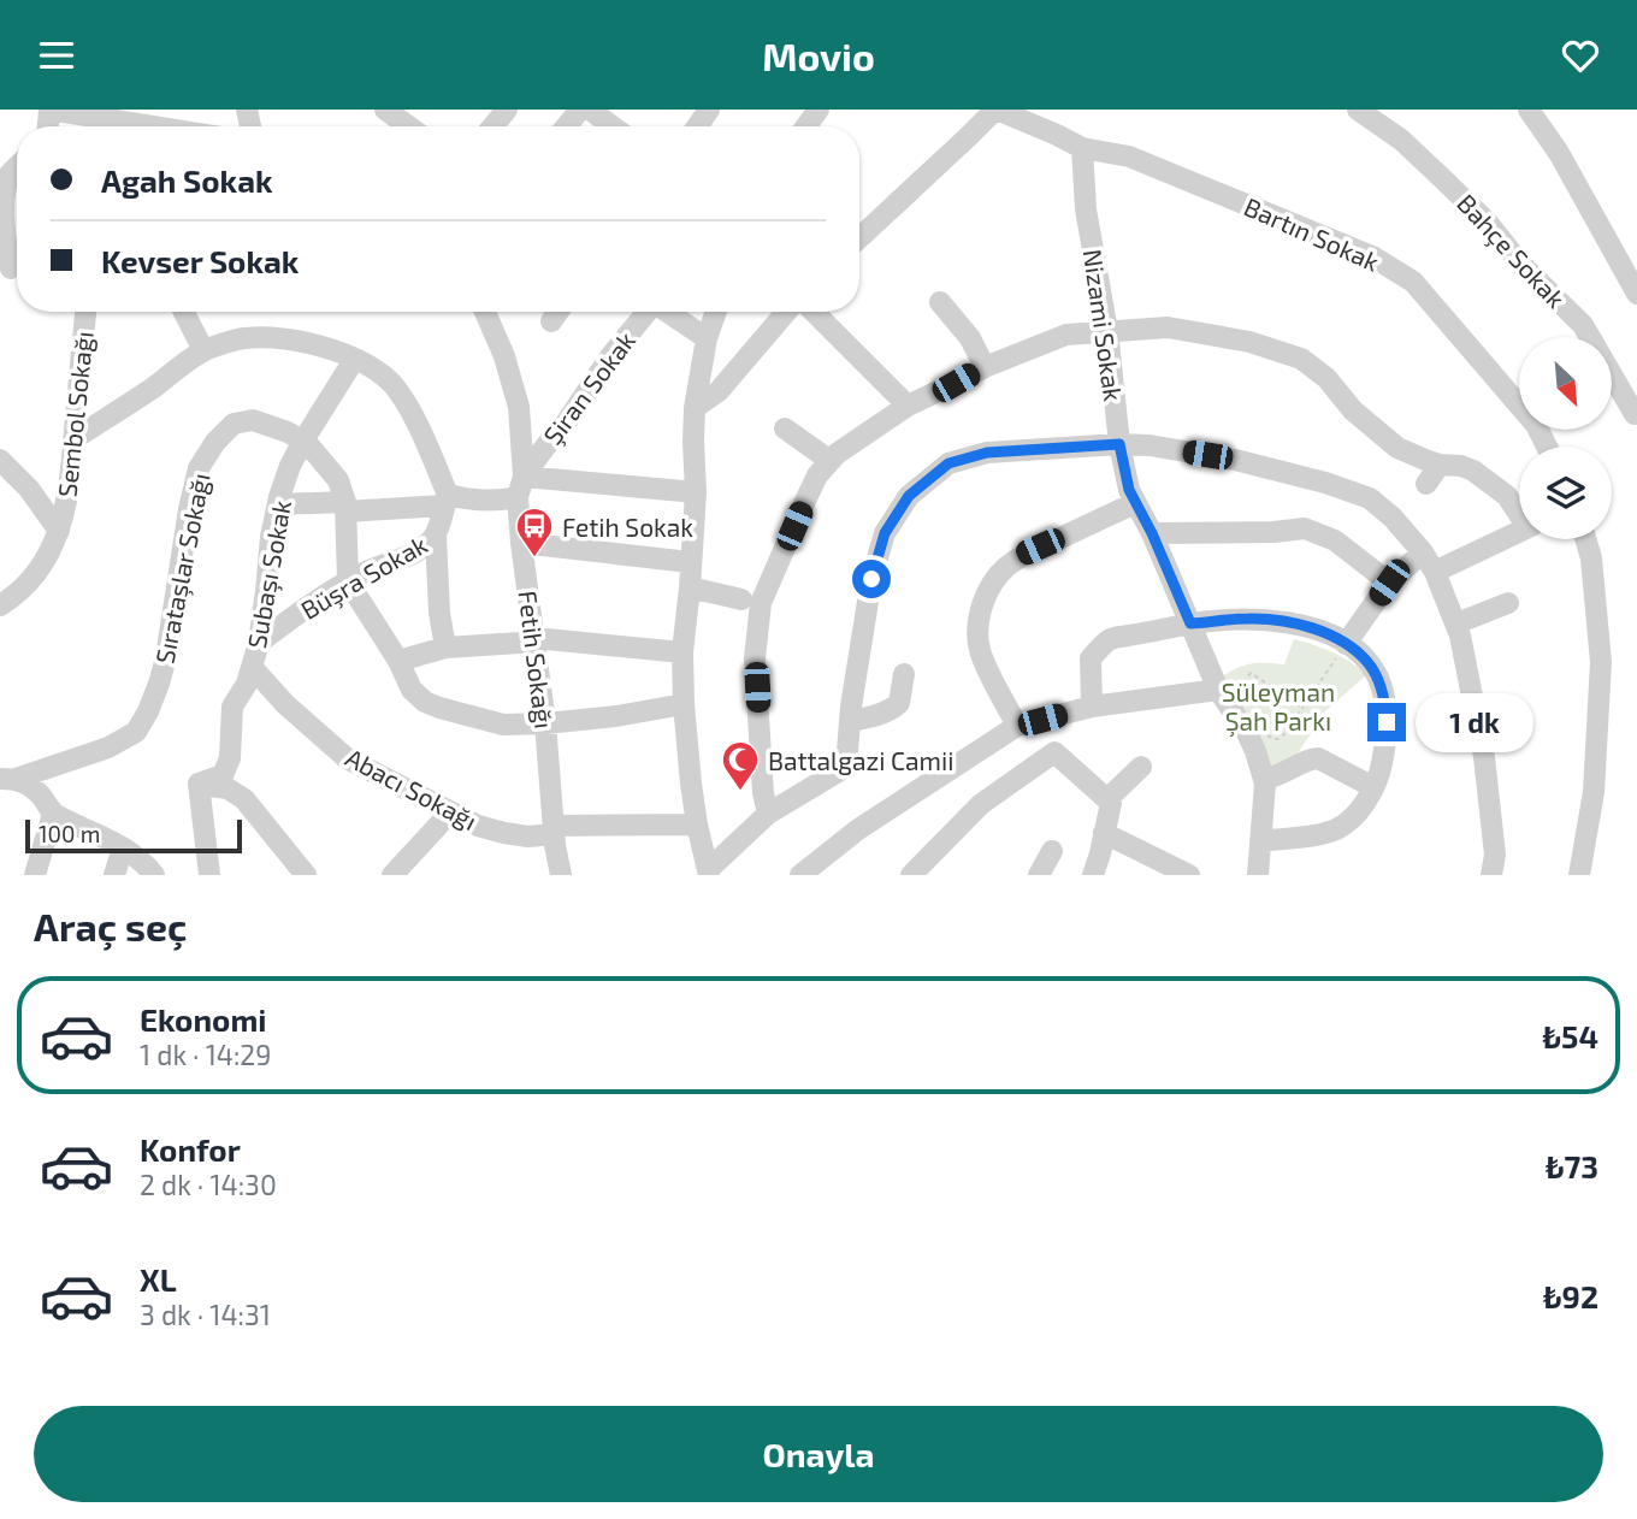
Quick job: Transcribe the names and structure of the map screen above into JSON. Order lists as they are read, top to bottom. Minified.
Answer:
{"streets":{"street":["Bartın Sokak","Bahçe Sokak","Nizami Sokak","Şiran Sokak","Sembol Sokağı","Sırataşlar Sokağı","Subaşı Sokak","Büşra Sokak","Fetih Sokağı","Abacı Sokağı"]},"crossings":[["Bartın Sokak","Nizami Sokak"],["Şiran Sokak","Fetih Sokağı"],["Sırataşlar Sokağı","Subaşı Sokak"],["Sırataşlar Sokağı","Büşra Sokak"],["Subaşı Sokak","Büşra Sokak"],["Subaşı Sokak","Abacı Sokağı"],["Fetih Sokağı","Abacı Sokağı"]],"parks":["Süleyman Şah Parkı"],"places":{"bus stop":["Fetih Sokak"],"mosque":["Battalgazi Camii"]},"scale_bar":"100 m","north":"bottom right","page":{"header":"Movio","banner":["Agah Sokak","Kevser Sokak"],"bubble":"1 dk","scale":"100 m","heading":"Araç seç","list":[{"name":"Ekonomi","note":"1 dk · 14:29","value":"₺54"},{"name":"Konfor","note":"2 dk · 14:30","value":"₺73"},{"name":"XL","note":"3 dk · 14:31","value":"₺92"}],"buttons":"Onayla"}}
